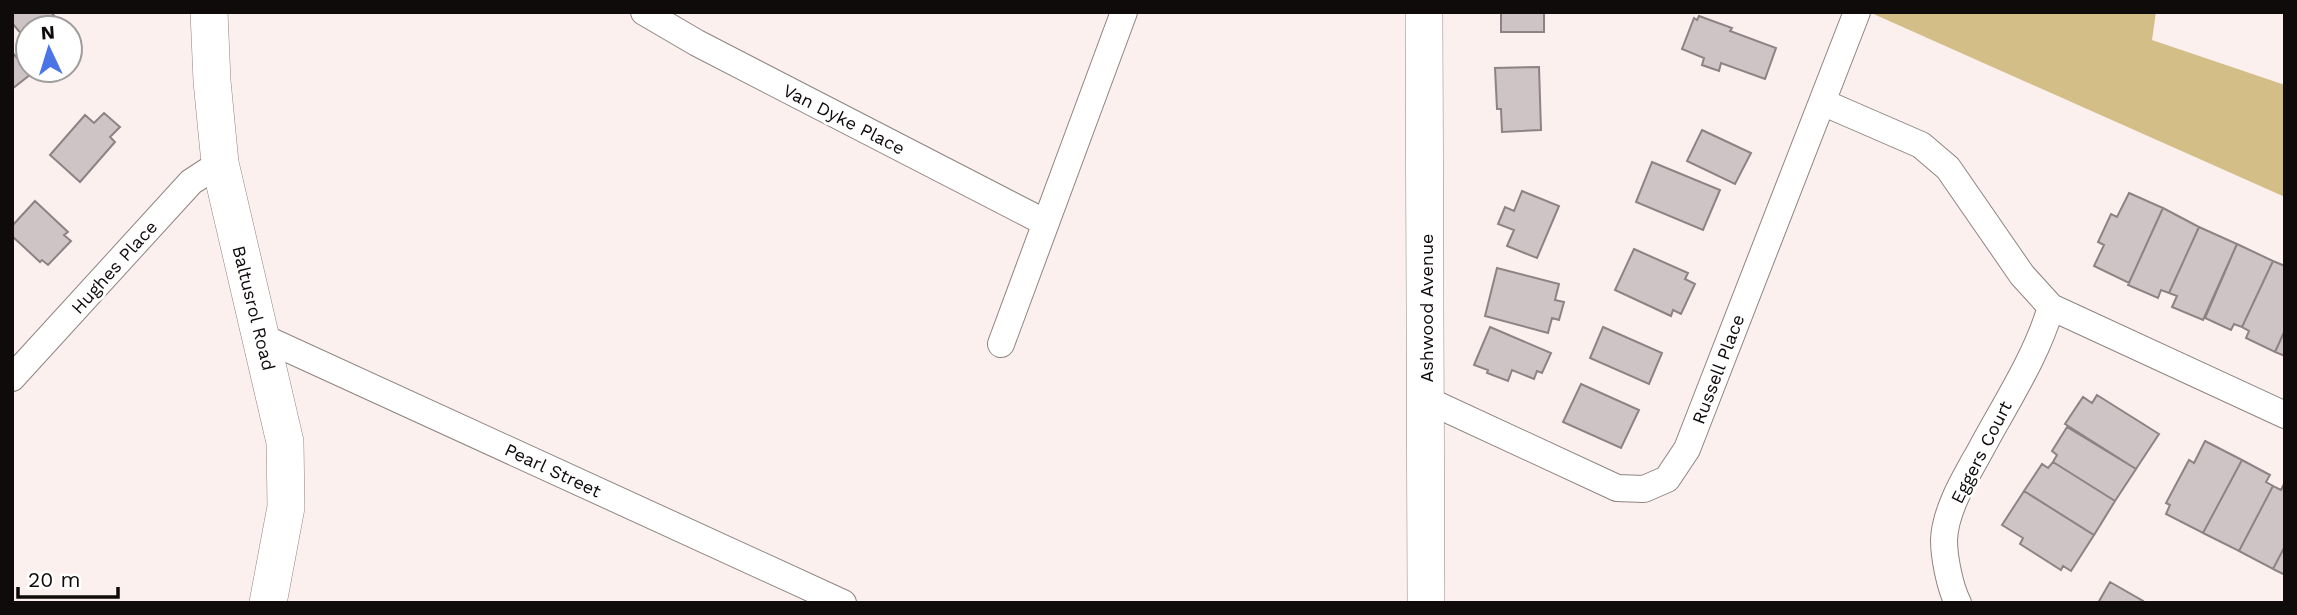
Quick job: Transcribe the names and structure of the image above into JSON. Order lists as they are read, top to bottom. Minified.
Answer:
{"streets":{"main road":["Baltusrol Road","Ashwood Avenue"],"street":["Van Dyke Place","Hughes Place","Russell Place","Eggers Court","Pearl Street"]},"crossings":[["Hughes Place","Baltusrol Road"],["Baltusrol Road","Pearl Street"],["Ashwood Avenue","Russell Place"]],"scale_bar":"20 m","north":"top"}
